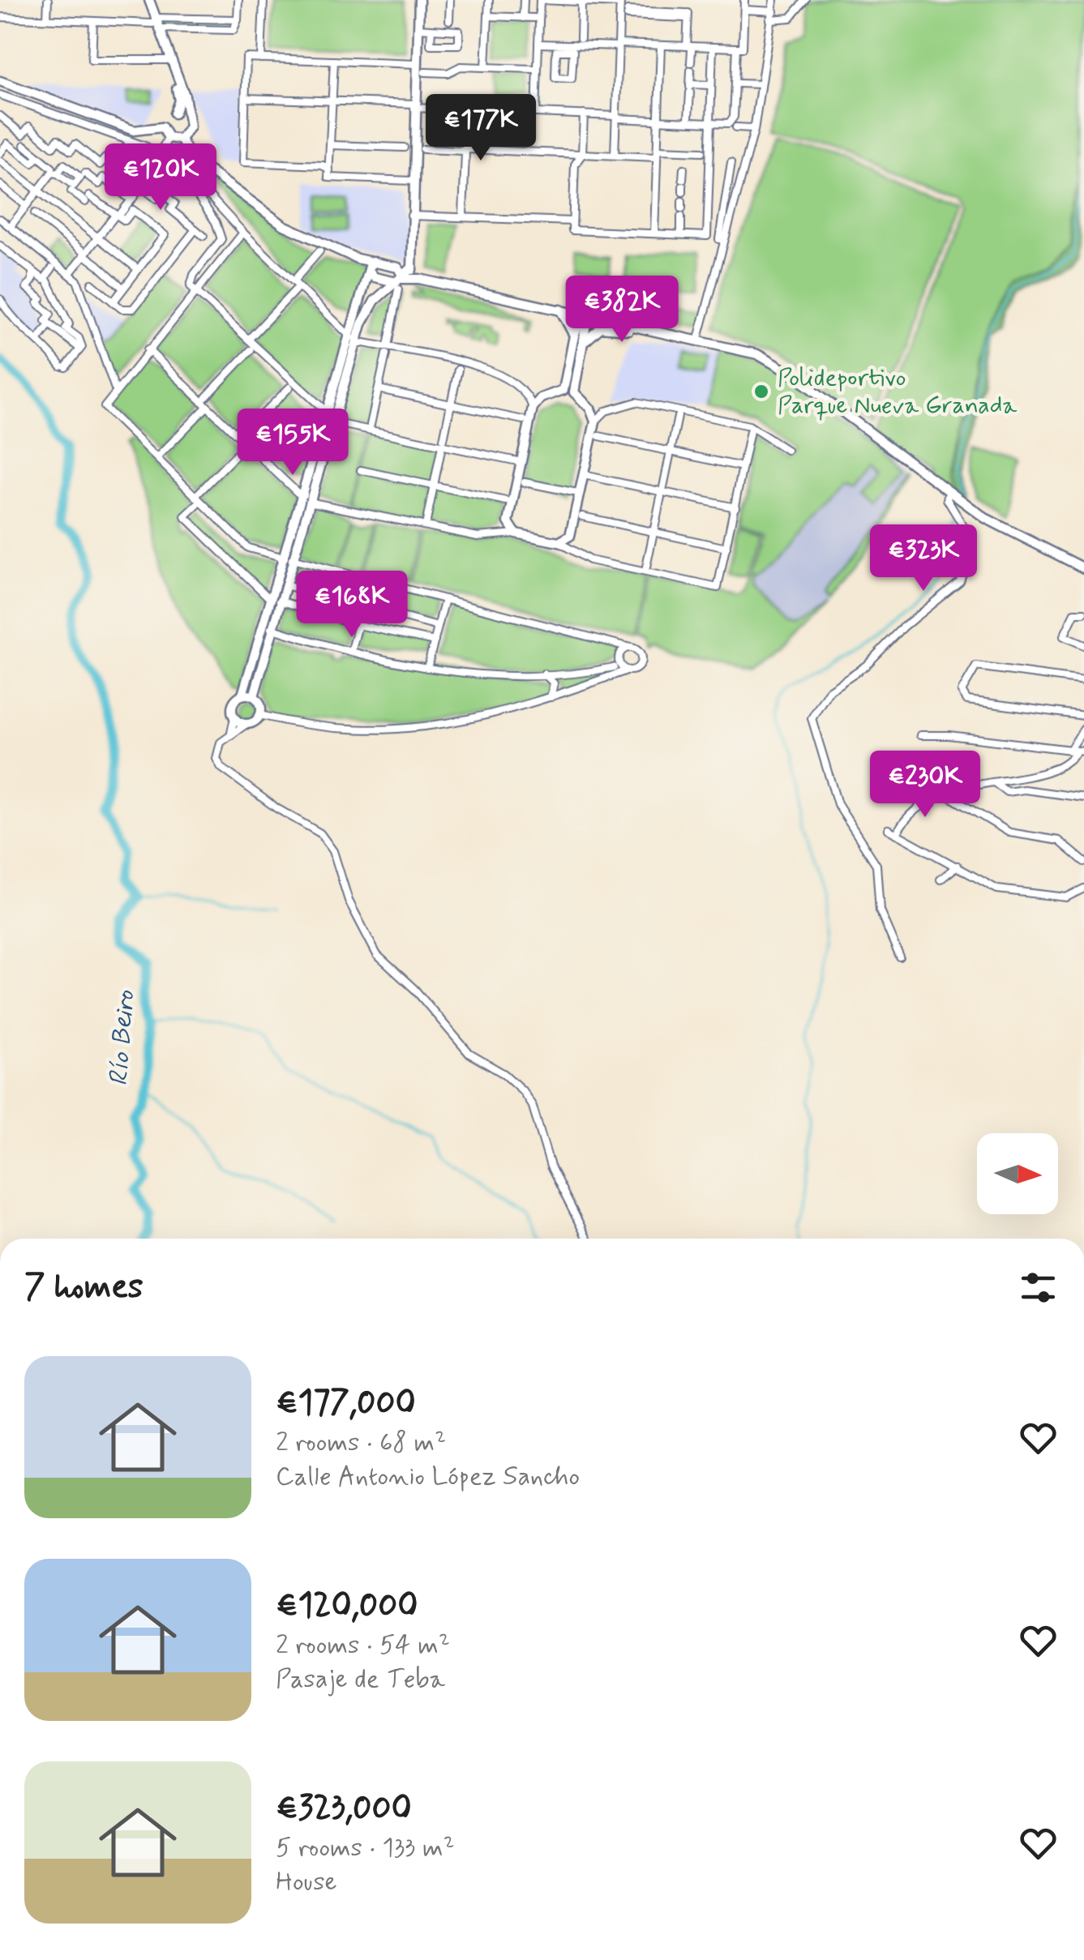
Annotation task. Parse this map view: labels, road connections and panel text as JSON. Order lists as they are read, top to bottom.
{
  "water": ["Río Beiro"],
  "places": ["Polideportivo Parque Nueva Granada"],
  "north": "right",
  "page": {
    "price": [
      "€177K",
      "€120K",
      "€382K",
      "€155K",
      "€323K",
      "€168K",
      "€230K"
    ],
    "heading": "7 homes",
    "list": [
      {
        "name": "€177,000",
        "note": "2 rooms · 68 m² · Calle Antonio López Sancho"
      },
      {
        "name": "€120,000",
        "note": "2 rooms · 54 m² · Pasaje de Teba"
      },
      {
        "name": "€323,000",
        "note": "5 rooms · 133 m² · House"
      }
    ]
  }
}
